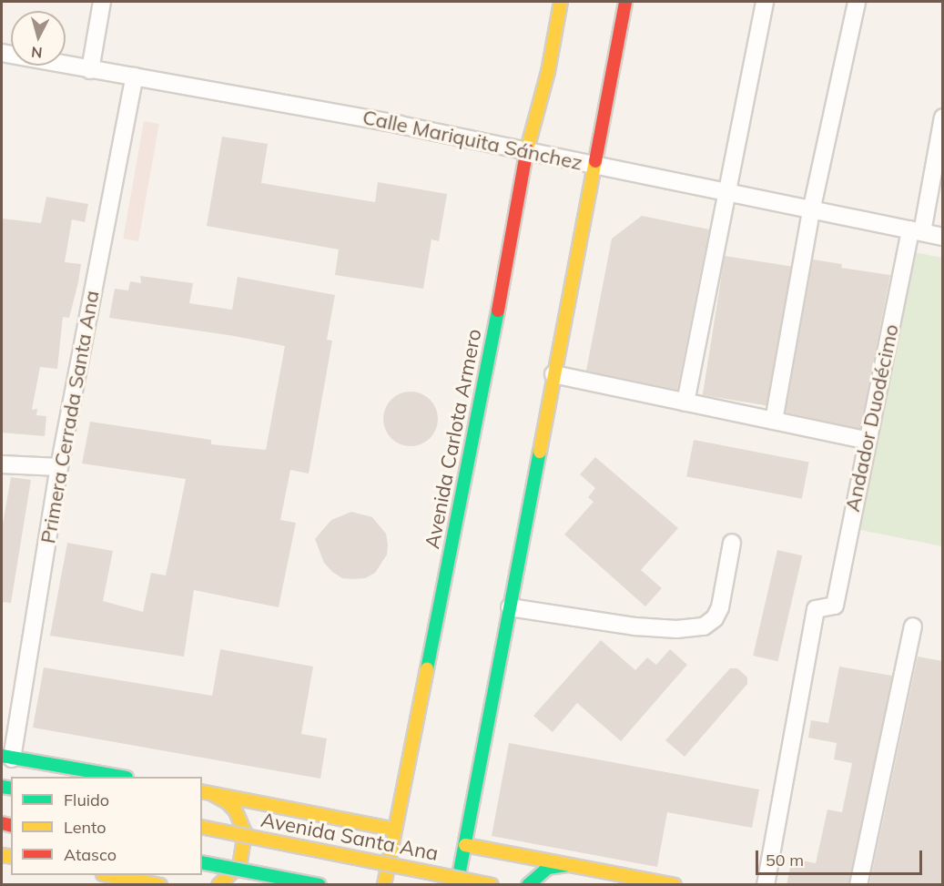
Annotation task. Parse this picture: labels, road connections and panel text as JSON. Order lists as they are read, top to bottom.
{
  "streets": {
    "main road": ["Avenida Carlota Armero", "Avenida Santa Ana"],
    "street": ["Calle Mariquita Sánchez", "Primera Cerrada Santa Ana", "Andador Duodécimo"]
  },
  "crossings": [
    ["Calle Mariquita Sánchez", "Primera Cerrada Santa Ana"],
    ["Calle Mariquita Sánchez", "Andador Duodécimo"],
    ["Calle Mariquita Sánchez", "Avenida Carlota Armero"],
    ["Avenida Carlota Armero", "Avenida Santa Ana"]
  ],
  "legend": ["Fluido", "Lento", "Atasco"],
  "scale_bar": "50 m",
  "north": "bottom"
}
